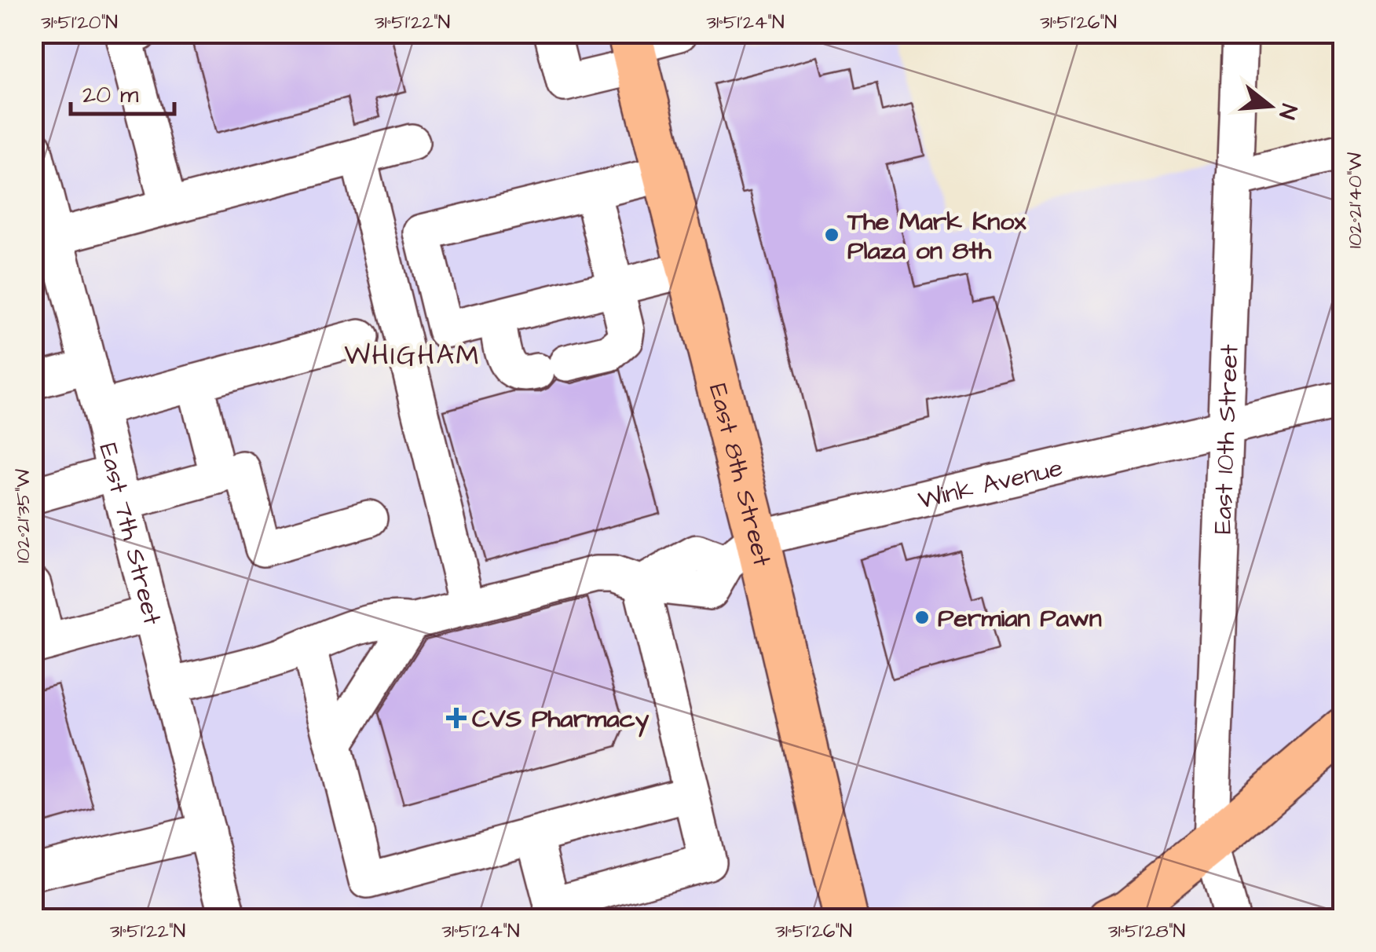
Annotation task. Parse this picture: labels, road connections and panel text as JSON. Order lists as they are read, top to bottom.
{
  "streets": {
    "main road": ["East 8th Street"],
    "street": ["East 10th Street", "Wink Avenue", "East 7th Street"]
  },
  "crossings": [
    ["East 10th Street", "Wink Avenue"],
    ["East 8th Street", "Wink Avenue"]
  ],
  "districts": ["WHIGHAM"],
  "places": {
    "other": ["The Mark Knox Plaza on 8th", "Permian Pawn"],
    "health": ["CVS Pharmacy"]
  },
  "scale_bar": "20 m",
  "north": "right",
  "coordinates": [
    "31°51'20\"N",
    "31°51'22\"N",
    "31°51'24\"N",
    "31°51'26\"N",
    "102°21'40\"W",
    "102°21'35\"W",
    "31°51'28\"N"
  ]
}
